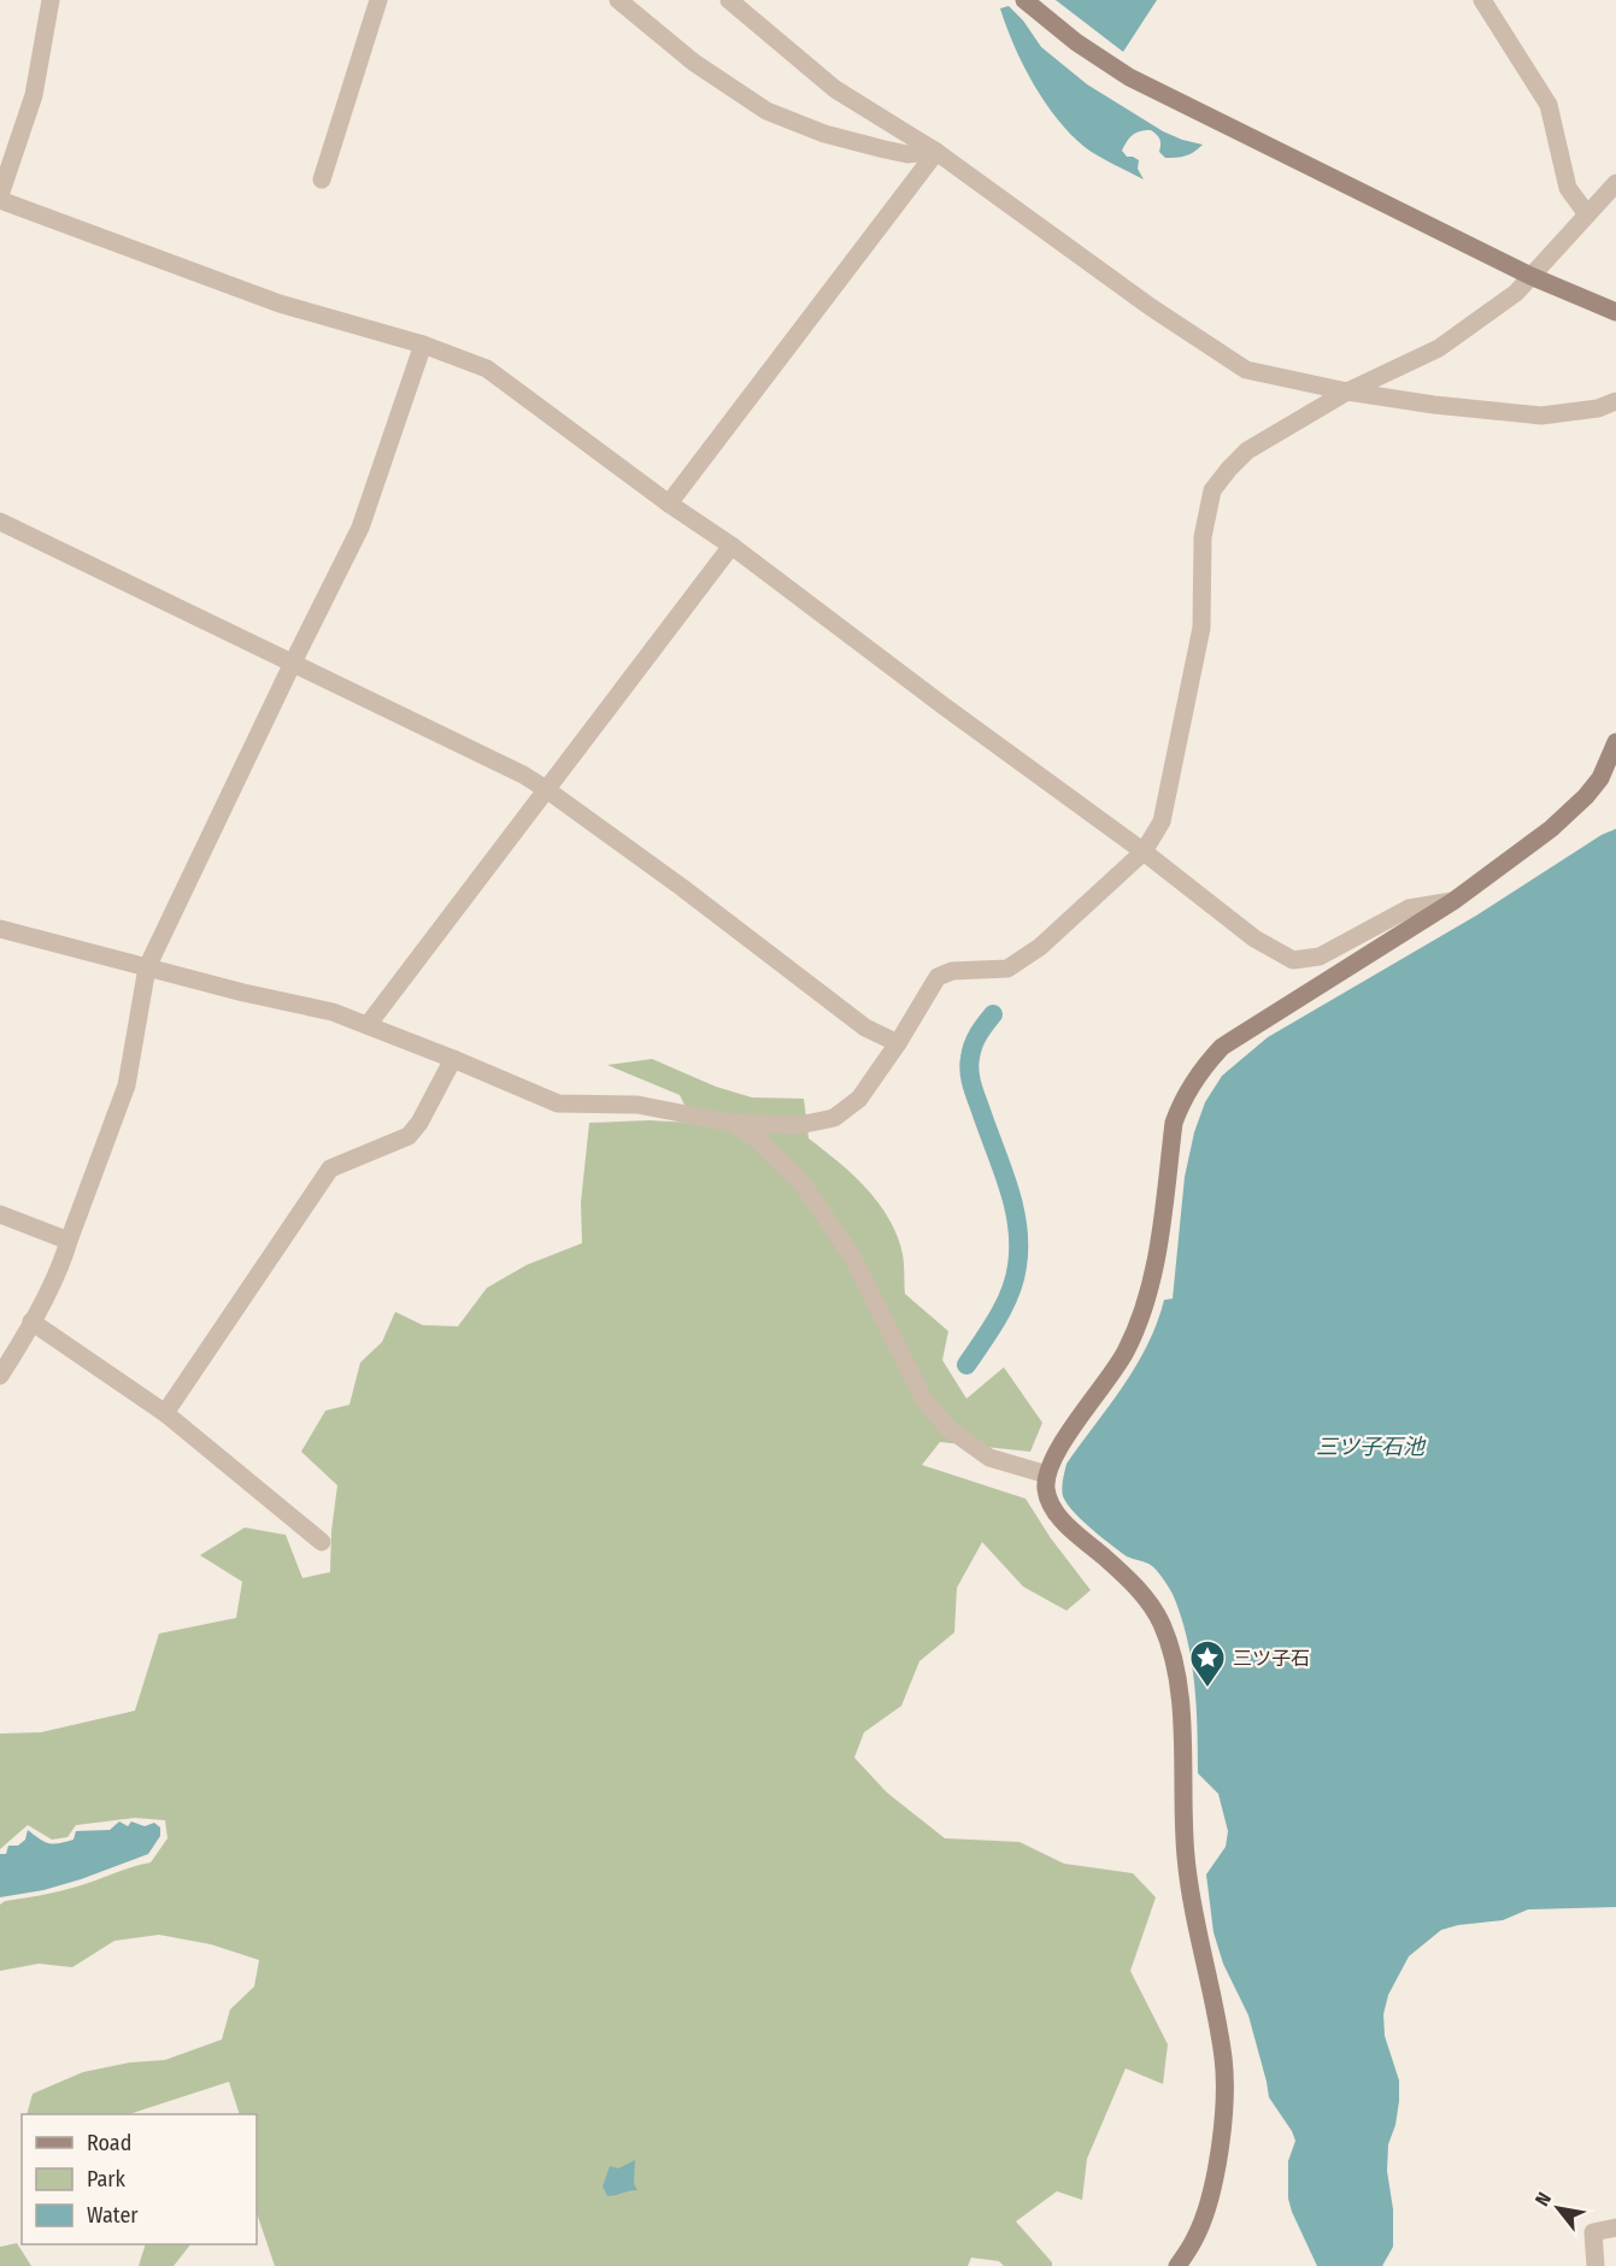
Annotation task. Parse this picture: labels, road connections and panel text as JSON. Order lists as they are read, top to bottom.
{
  "water": ["三ツ子石池"],
  "places": {
    "place": ["三ツ子石"]
  },
  "legend": ["Road", "Park", "Water"],
  "north": "top left"
}
